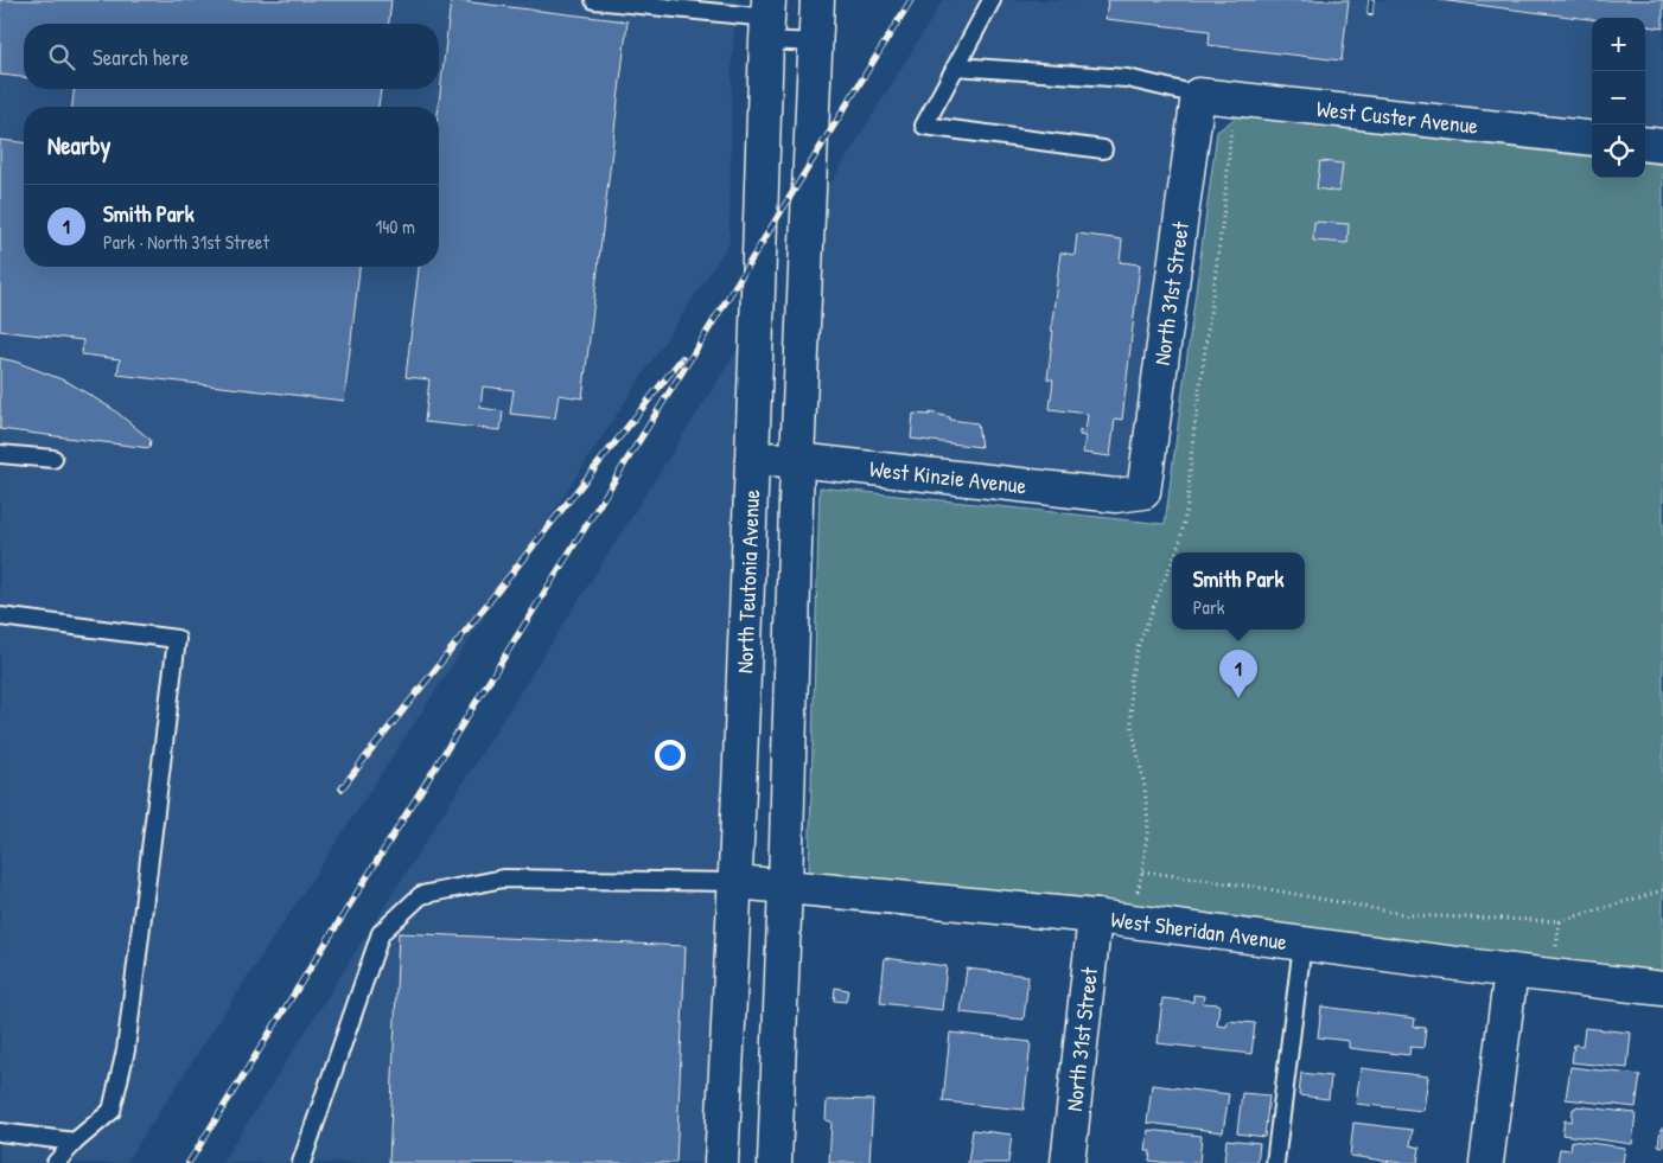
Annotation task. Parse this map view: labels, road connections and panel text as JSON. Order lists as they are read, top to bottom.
{
  "streets": {
    "street": [
      "West Custer Avenue",
      "North 31st Street",
      "West Kinzie Avenue",
      "North Teutonia Avenue",
      "West Sheridan Avenue"
    ]
  },
  "crossings": [
    ["West Custer Avenue", "North 31st Street"],
    ["North 31st Street", "West Kinzie Avenue"],
    ["North 31st Street", "West Sheridan Avenue"],
    ["West Kinzie Avenue", "North Teutonia Avenue"],
    ["North Teutonia Avenue", "West Sheridan Avenue"]
  ],
  "page": {
    "map_buttons": ["+", "−"],
    "search": "Search here",
    "heading": "Nearby",
    "list": [
      {
        "mark": "1",
        "name": "Smith Park",
        "note": "Park · North 31st Street",
        "value": "140 m"
      }
    ],
    "popup": ["Smith Park", "Park"],
    "pins": "1"
  }
}
